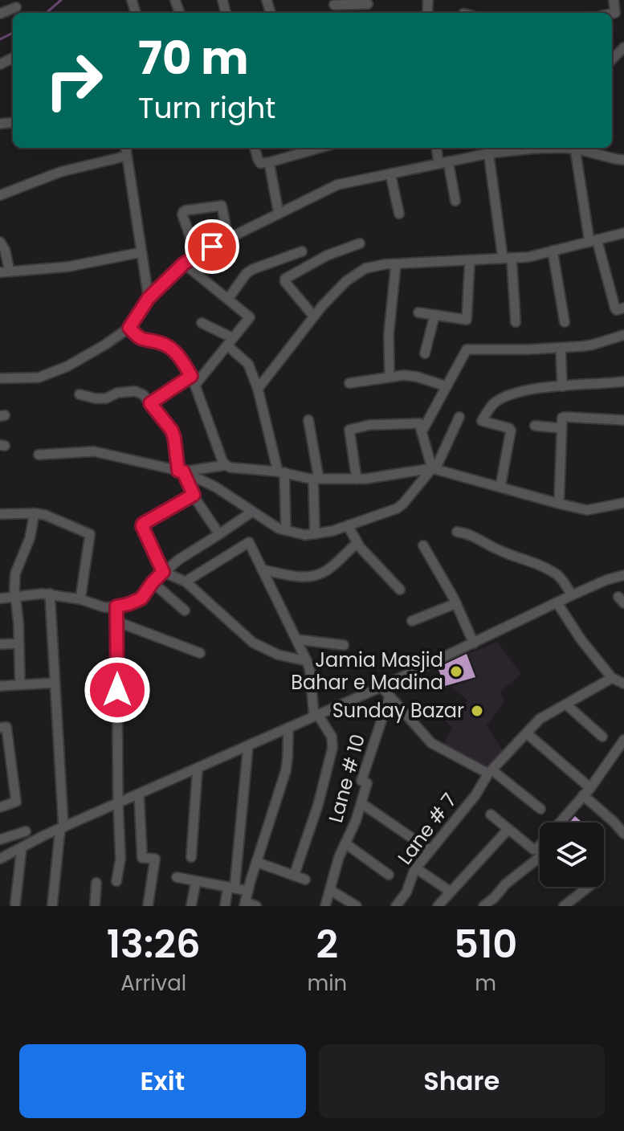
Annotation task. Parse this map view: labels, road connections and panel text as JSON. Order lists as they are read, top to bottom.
{
  "streets": {
    "street": ["Lane # 10", "Lane # 7"]
  },
  "places": ["Jamia Masjid Bahar e Madina", "Sunday Bazar"],
  "page": {
    "turn": ["70 m", "Turn right"],
    "eta": [
      "13:26",
      "Arrival",
      "2",
      "min",
      "510",
      "m"
    ],
    "buttons": ["Exit", "Share"]
  }
}
